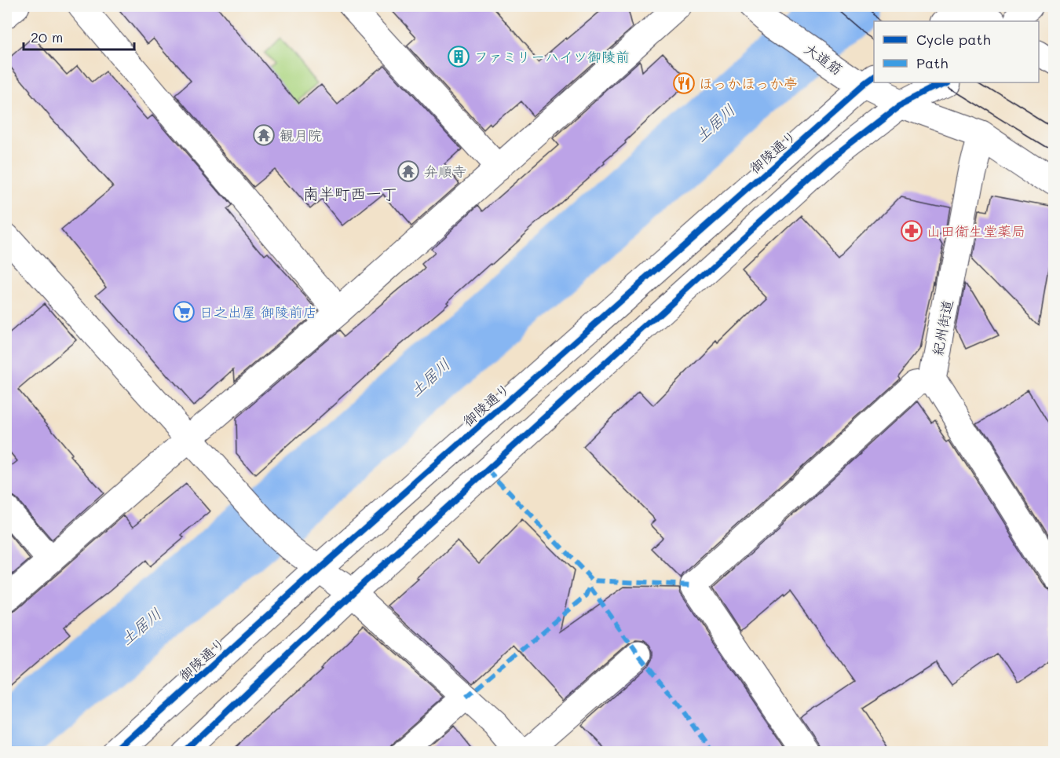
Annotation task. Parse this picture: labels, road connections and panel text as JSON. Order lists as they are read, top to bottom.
{
  "streets": {
    "street": ["大道筋", "御陵通り", "紀州街道"]
  },
  "crossings": [
    ["大道筋", "御陵通り"]
  ],
  "districts": ["南半町西一丁"],
  "water": ["土居川"],
  "places": {
    "building": ["ファミリーハイツ御陵前"],
    "restaurant": ["ほっかほっか亭"],
    "temple": ["観月院", "弁順寺"],
    "pharmacy": ["山田衛生堂薬局"],
    "supermarket": ["日之出屋 御陵前店"]
  },
  "legend": ["Cycle path", "Path"],
  "scale_bar": "20 m"
}
